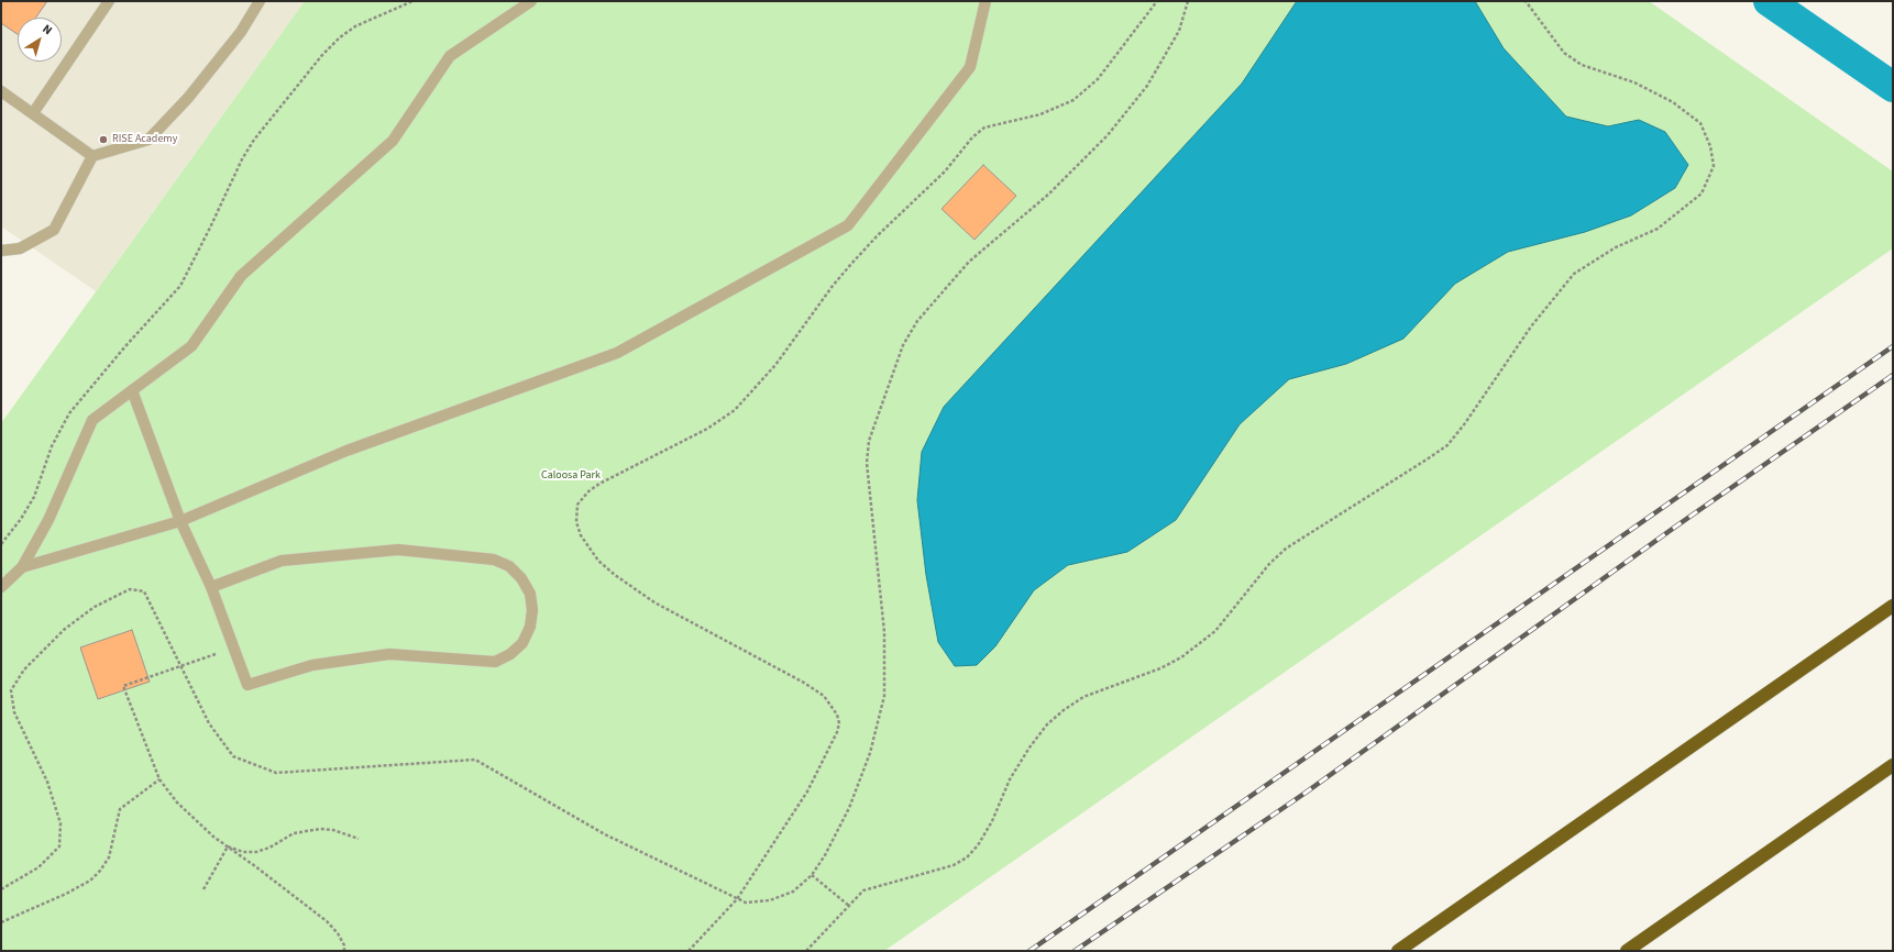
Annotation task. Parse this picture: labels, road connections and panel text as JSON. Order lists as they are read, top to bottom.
{
  "parks": ["Caloosa Park"],
  "places": ["RISE Academy"],
  "north": "top right"
}
